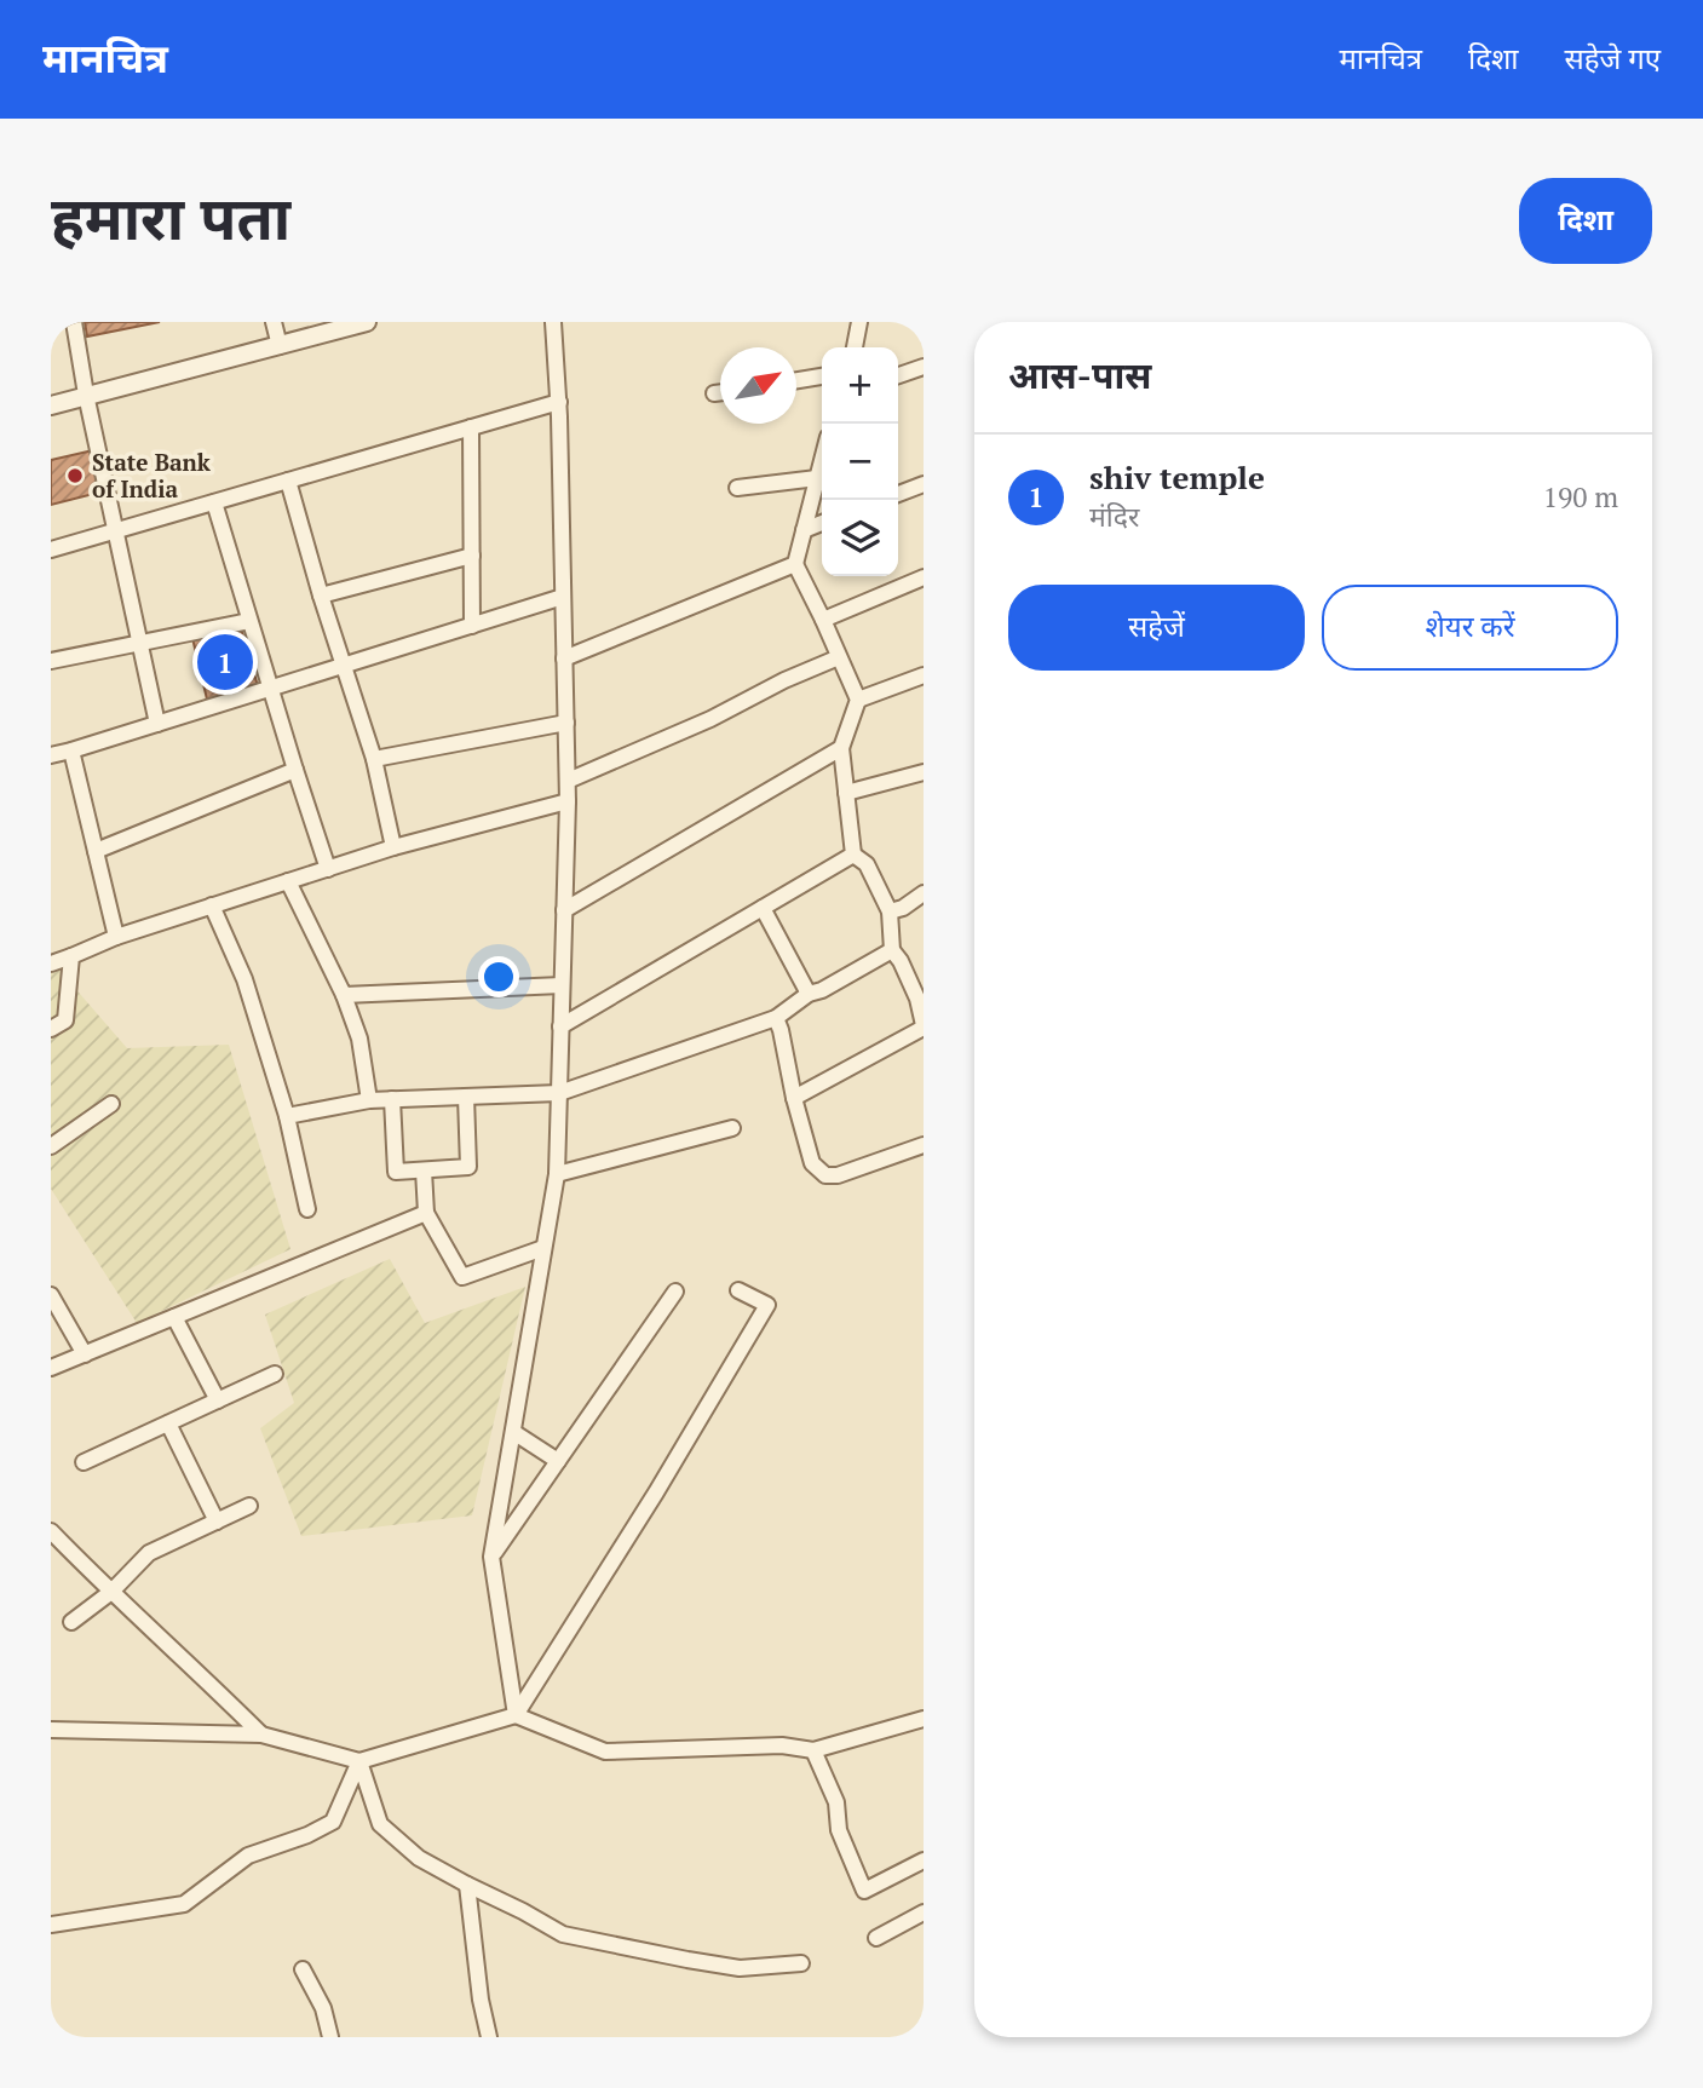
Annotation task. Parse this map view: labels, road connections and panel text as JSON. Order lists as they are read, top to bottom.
{
  "places": ["State Bank of India"],
  "north": "top right",
  "page": {
    "header": "मानचित्र",
    "nav": ["मानचित्र", "दिशा", "सहेजे गए"],
    "title": "हमारा पता",
    "buttons": [
      "दिशा",
      ["सहेजें", "शेयर करें"]
    ],
    "heading": "आस-पास",
    "map_buttons": ["+", "−"],
    "list": [
      {
        "mark": "1",
        "name": "shiv temple",
        "note": "मंदिर",
        "value": "190 m"
      }
    ],
    "pins": "1"
  }
}
